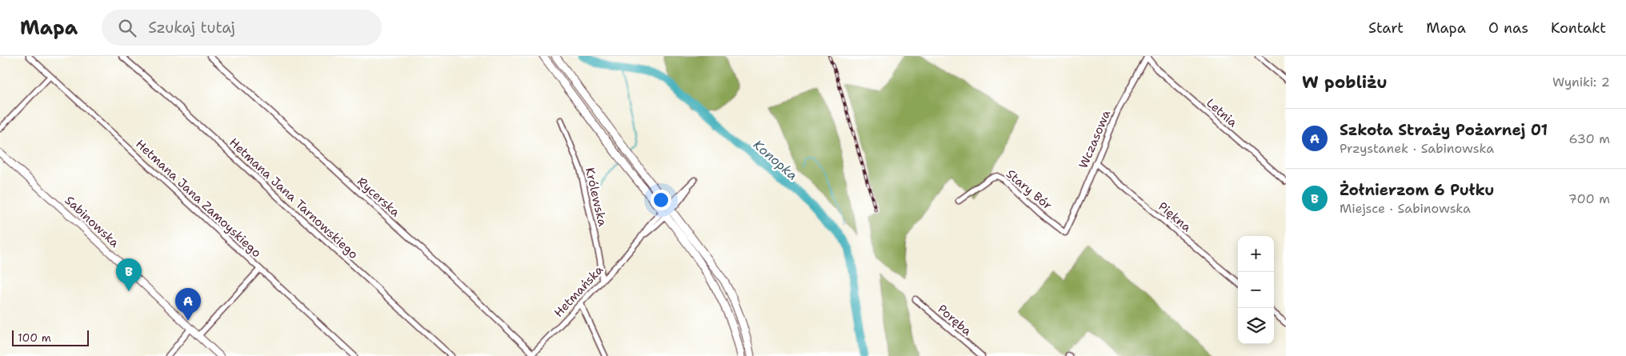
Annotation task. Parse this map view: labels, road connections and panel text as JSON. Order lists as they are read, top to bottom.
{
  "streets": {
    "street": [
      "Letnia",
      "Wczasowa",
      "Stary Bór",
      "Rycerska",
      "Królewska",
      "Hetmana Jana Zamoyskiego",
      "Hetmana Jana Tarnowskiego",
      "Piękna",
      "Sabinowska",
      "Hetmańska",
      "Poręba"
    ]
  },
  "crossings": [
    ["Letnia", "Wczasowa"],
    ["Wczasowa", "Stary Bór"],
    ["Wczasowa", "Piękna"],
    ["Rycerska", "Hetmańska"],
    ["Królewska", "Hetmańska"]
  ],
  "water": ["Konopka"],
  "scale_bar": "100 m",
  "page": {
    "header": "Mapa",
    "search": "Szukaj tutaj",
    "nav": [
      "Start",
      "Mapa",
      "O nas",
      "Kontakt"
    ],
    "heading": ["W pobliżu", "Wyniki: 2"],
    "list": [
      {
        "mark": "A",
        "name": "Szkoła Straży Pożarnej 01",
        "note": "Przystanek · Sabinowska",
        "value": "630 m"
      },
      {
        "mark": "B",
        "name": "Żołnierzom 6 Pułku",
        "note": "Miejsce · Sabinowska",
        "value": "700 m"
      }
    ],
    "map_buttons": ["+", "−"],
    "pins": ["B", "A"],
    "scale": "100 m"
  }
}
